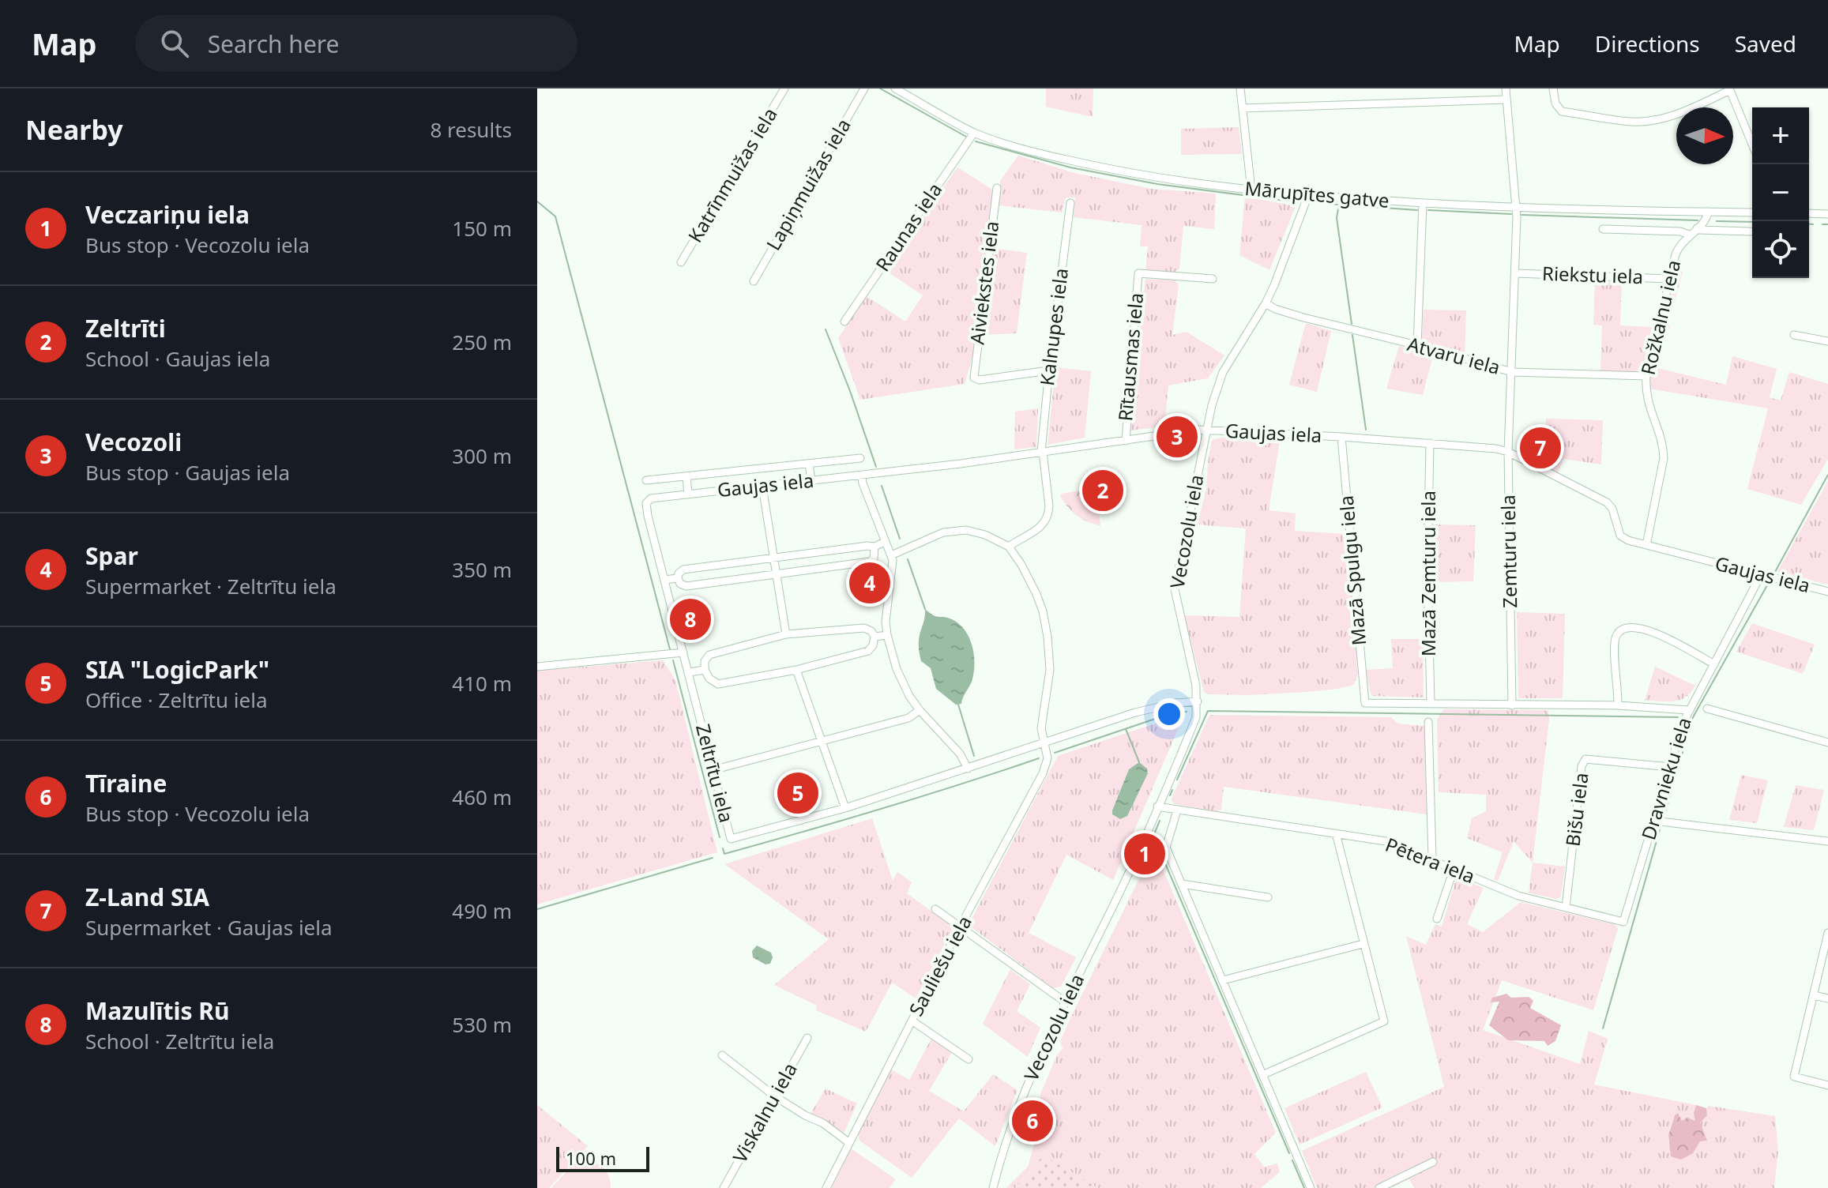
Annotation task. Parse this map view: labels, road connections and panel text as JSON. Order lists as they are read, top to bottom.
{
  "streets": {
    "street": [
      "Katrīnmuižas iela",
      "Lapiņmuižas iela",
      "Mārupītes gatve",
      "Raunas iela",
      "Riekstu iela",
      "Aiviekstes iela",
      "Rožkalnu iela",
      "Kalnupes iela",
      "Atvaru iela",
      "Rītausmas iela",
      "Gaujas iela",
      "Vecozolu iela",
      "Zemturu iela",
      "Mazā Spulgu iela",
      "Mazā Zemturu iela",
      "Zeltrītu iela",
      "Dravnieku iela",
      "Bišu iela",
      "Pētera iela",
      "Sauliešu iela",
      "Viskalnu iela"
    ]
  },
  "crossings": [
    ["Mārupītes gatve", "Raunas iela"],
    ["Mārupītes gatve", "Rožkalnu iela"],
    ["Mārupītes gatve", "Vecozolu iela"],
    ["Mārupītes gatve", "Zemturu iela"],
    ["Riekstu iela", "Rožkalnu iela"],
    ["Riekstu iela", "Zemturu iela"],
    ["Aiviekstes iela", "Kalnupes iela"],
    ["Rožkalnu iela", "Atvaru iela"],
    ["Rožkalnu iela", "Gaujas iela"],
    ["Kalnupes iela", "Gaujas iela"],
    ["Kalnupes iela", "Zeltrītu iela"],
    ["Kalnupes iela", "Sauliešu iela"],
    ["Atvaru iela", "Vecozolu iela"],
    ["Atvaru iela", "Zemturu iela"],
    ["Rītausmas iela", "Gaujas iela"],
    ["Gaujas iela", "Vecozolu iela"],
    ["Gaujas iela", "Zemturu iela"],
    ["Gaujas iela", "Mazā Spulgu iela"],
    ["Gaujas iela", "Mazā Zemturu iela"],
    ["Gaujas iela", "Zeltrītu iela"],
    ["Gaujas iela", "Dravnieku iela"],
    ["Vecozolu iela", "Zeltrītu iela"],
    ["Vecozolu iela", "Pētera iela"],
    ["Mazā Spulgu iela", "Mazā Zemturu iela"],
    ["Zeltrītu iela", "Sauliešu iela"],
    ["Dravnieku iela", "Bišu iela"],
    ["Dravnieku iela", "Pētera iela"],
    ["Bišu iela", "Pētera iela"]
  ],
  "scale_bar": "100 m",
  "north": "right",
  "page": {
    "header": "Map",
    "search": "Search here",
    "nav": ["Map", "Directions", "Saved"],
    "heading": ["Nearby", "8 results"],
    "map_buttons": ["+", "−"],
    "list": [
      {
        "mark": "1",
        "name": "Veczariņu iela",
        "note": "Bus stop · Vecozolu iela",
        "value": "150 m"
      },
      {
        "mark": "2",
        "name": "Zeltrīti",
        "note": "School · Gaujas iela",
        "value": "250 m"
      },
      {
        "mark": "3",
        "name": "Vecozoli",
        "note": "Bus stop · Gaujas iela",
        "value": "300 m"
      },
      {
        "mark": "4",
        "name": "Spar",
        "note": "Supermarket · Zeltrītu iela",
        "value": "350 m"
      },
      {
        "mark": "5",
        "name": "SIA \"LogicPark\"",
        "note": "Office · Zeltrītu iela",
        "value": "410 m"
      },
      {
        "mark": "6",
        "name": "Tīraine",
        "note": "Bus stop · Vecozolu iela",
        "value": "460 m"
      },
      {
        "mark": "7",
        "name": "Z-Land SIA",
        "note": "Supermarket · Gaujas iela",
        "value": "490 m"
      },
      {
        "mark": "8",
        "name": "Mazulītis Rū",
        "note": "School · Zeltrītu iela",
        "value": "530 m"
      }
    ],
    "pins": [
      "3",
      "7",
      "2",
      "4",
      "8",
      "5",
      "1",
      "6"
    ],
    "scale": "100 m"
  }
}
